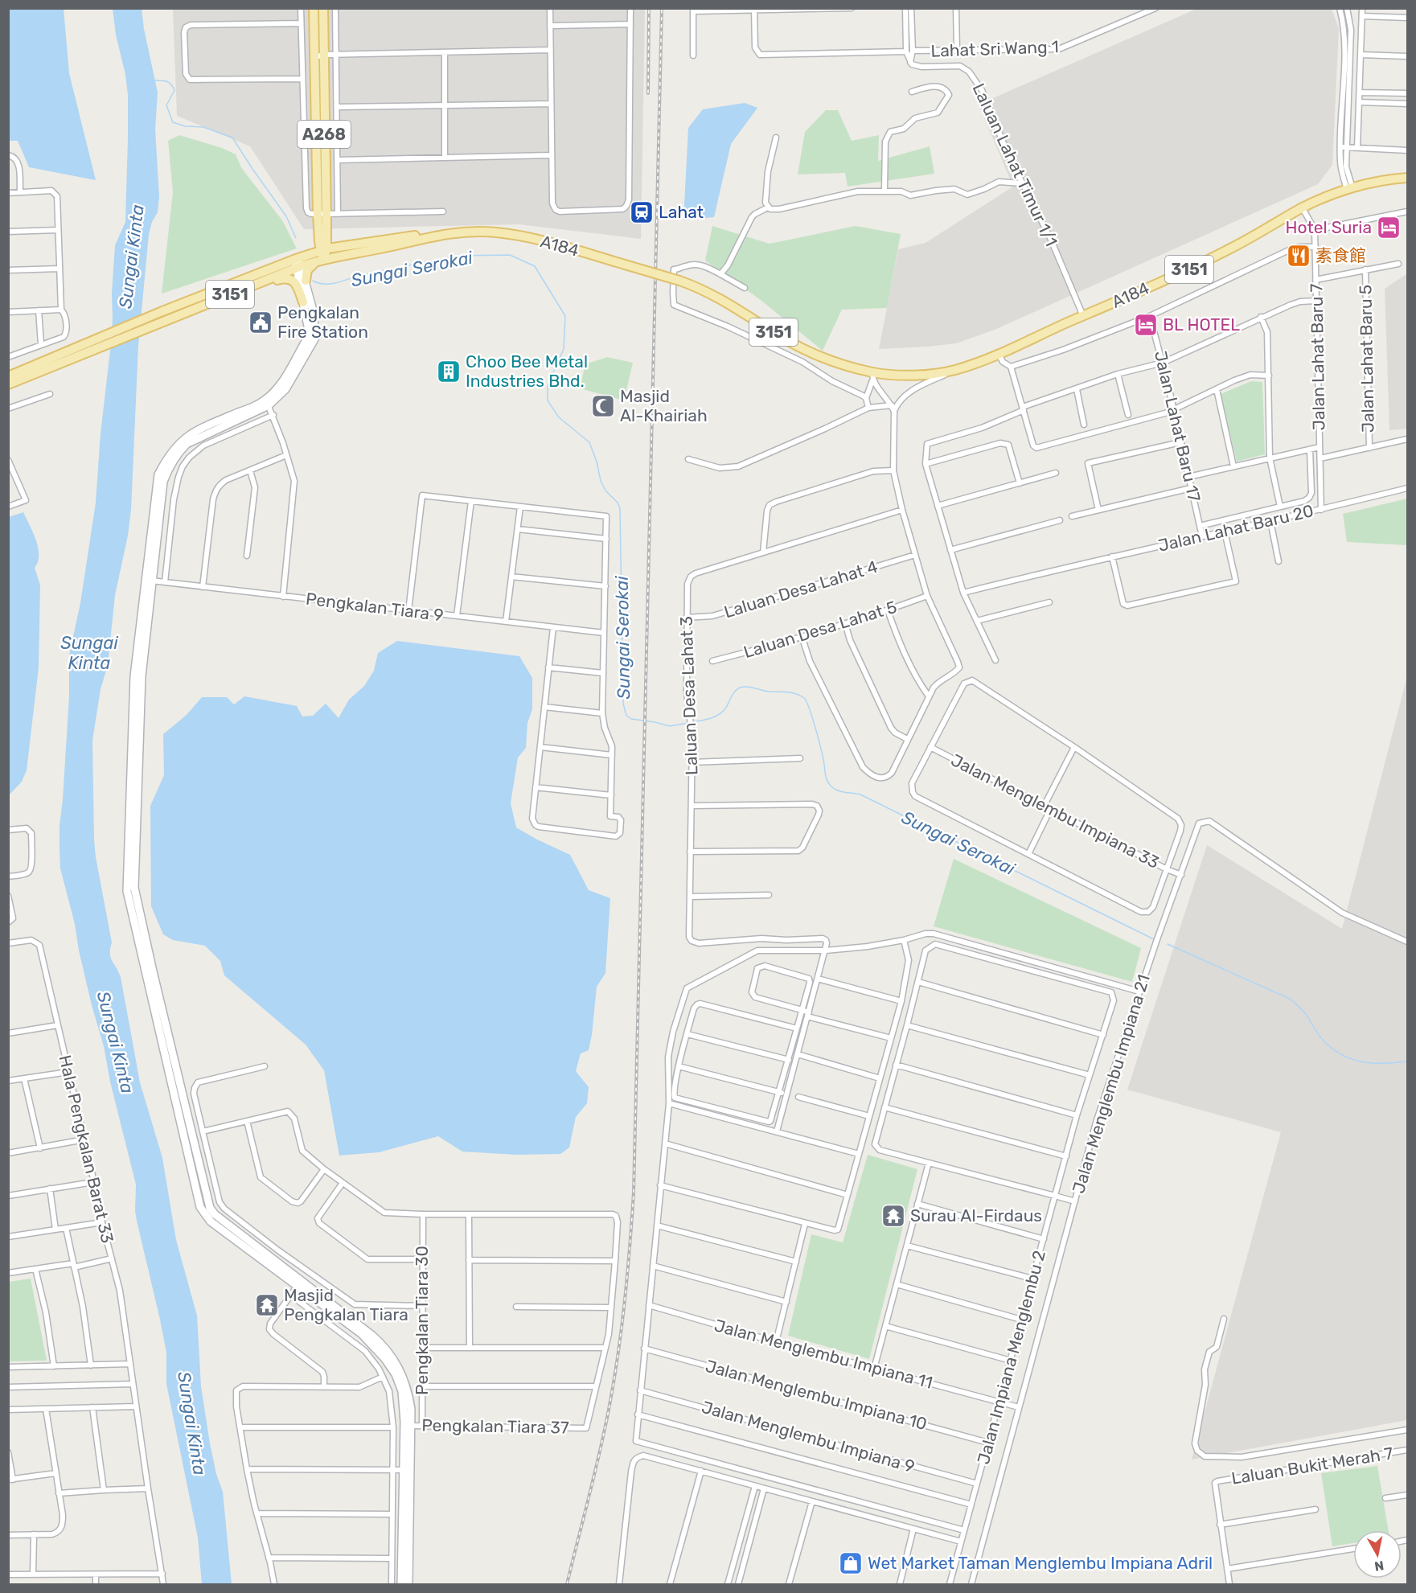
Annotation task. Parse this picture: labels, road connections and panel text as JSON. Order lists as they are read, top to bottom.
{
  "streets": {
    "main road": ["A268", "A184", "3151"],
    "street": [
      "Lahat Sri Wang 1",
      "Laluan Lahat Timur 1/1",
      "Jalan Lahat Baru 7",
      "Jalan Lahat Baru 5",
      "Jalan Lahat Baru 17",
      "Jalan Lahat Baru 20",
      "Laluan Desa Lahat 4",
      "Pengkalan Tiara 9",
      "Laluan Desa Lahat 5",
      "Laluan Desa Lahat 3",
      "Jalan Menglembu Impiana 33",
      "Jalan Menglembu Impiana 21",
      "Hala Pengkalan Barat 33",
      "Pengkalan Tiara 30",
      "Jalan Menglembu Impiana 11",
      "Jalan Impiana Menglembu 2",
      "Jalan Menglembu Impiana 10",
      "Pengkalan Tiara 37",
      "Jalan Menglembu Impiana 9",
      "Laluan Bukit Merah 7"
    ]
  },
  "crossings": [
    ["A268", "3151"],
    ["Laluan Lahat Timur 1/1", "A184"],
    ["A184", "3151"],
    ["A184", "Jalan Lahat Baru 7"],
    ["Jalan Lahat Baru 7", "Jalan Lahat Baru 20"],
    ["Jalan Lahat Baru 17", "Jalan Lahat Baru 20"],
    ["Laluan Desa Lahat 4", "Laluan Desa Lahat 3"],
    ["Jalan Menglembu Impiana 33", "Jalan Menglembu Impiana 21"],
    ["Jalan Menglembu Impiana 21", "Jalan Menglembu Impiana 11"],
    ["Jalan Menglembu Impiana 21", "Jalan Impiana Menglembu 2"],
    ["Pengkalan Tiara 30", "Pengkalan Tiara 37"],
    ["Jalan Menglembu Impiana 11", "Jalan Impiana Menglembu 2"],
    ["Jalan Impiana Menglembu 2", "Jalan Menglembu Impiana 10"],
    ["Jalan Impiana Menglembu 2", "Jalan Menglembu Impiana 9"]
  ],
  "water": ["Sungai Kinta", "Sungai Serokai"],
  "places": {
    "station": ["Lahat"],
    "hotel": ["Hotel Suria", "BL HOTEL"],
    "restaurant": ["素食館"],
    "public building": ["Pengkalan Fire Station"],
    "building": ["Choo Bee Metal Industries Bhd."],
    "mosque": ["Masjid Al-Khairiah"],
    "temple": ["Surau Al-Firdaus", "Masjid Pengkalan Tiara"],
    "shop": ["Wet Market Taman Menglembu Impiana Adril"]
  },
  "north": "bottom"
}
